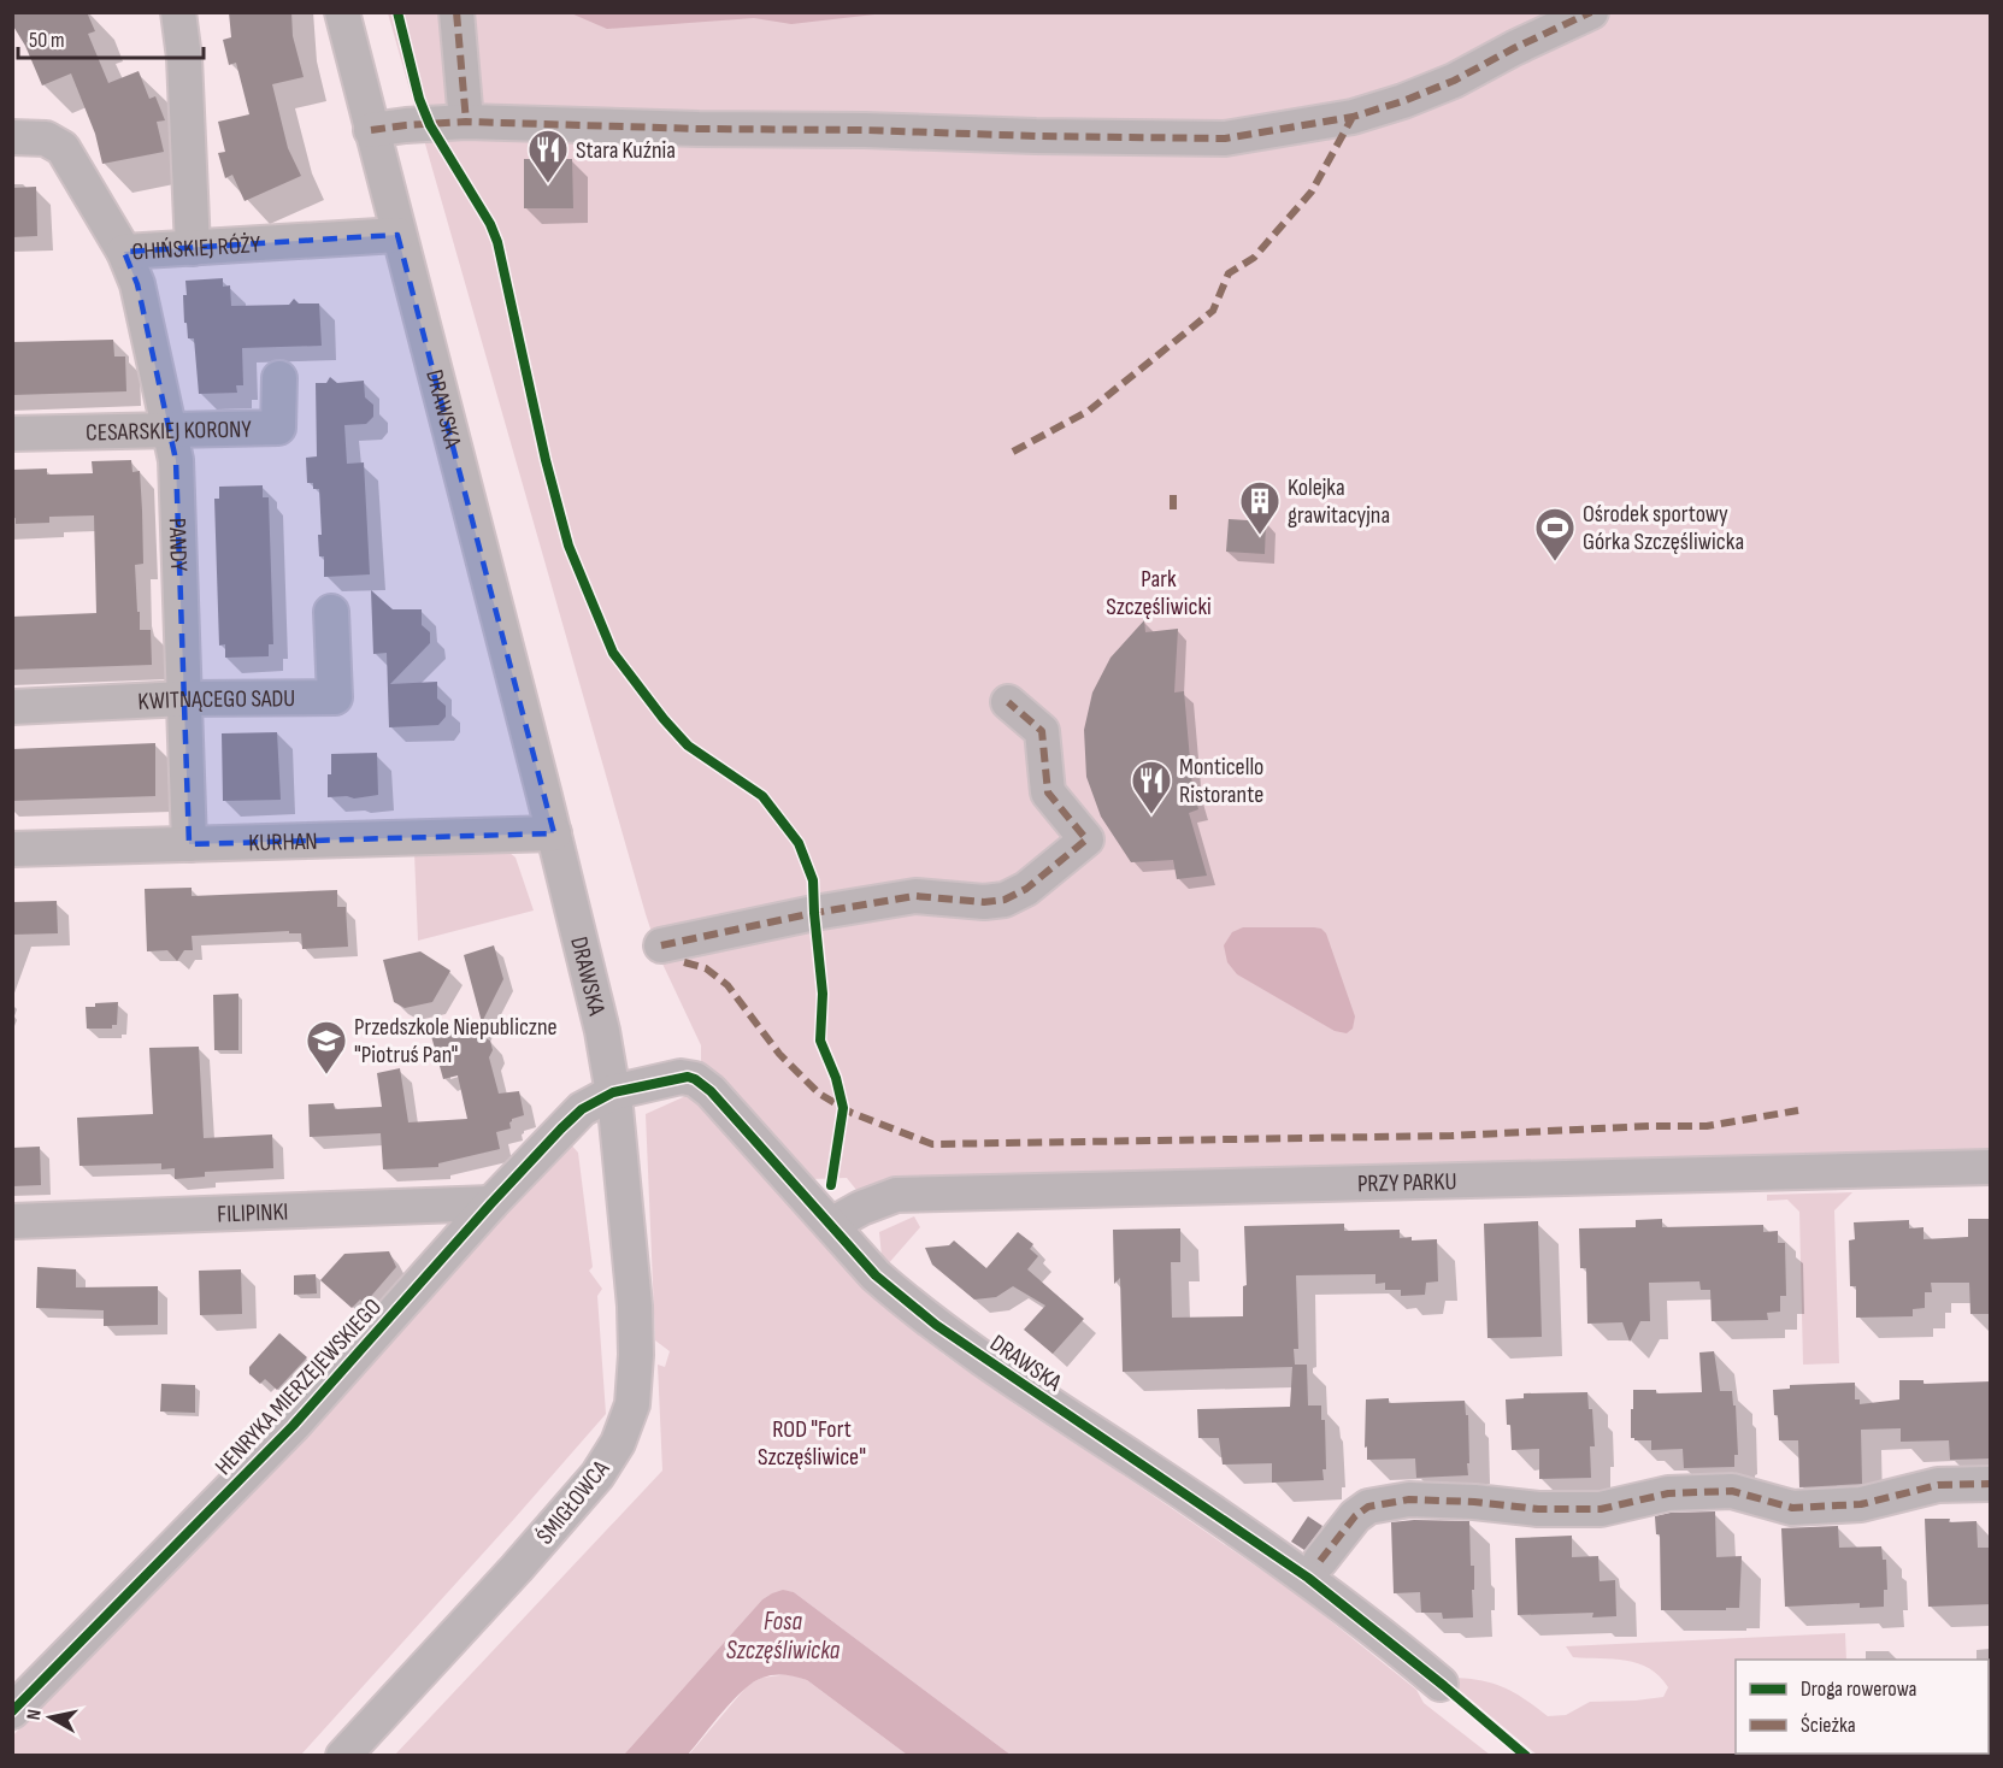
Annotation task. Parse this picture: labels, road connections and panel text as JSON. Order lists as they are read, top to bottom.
{
  "streets": {
    "street": [
      "CHIŃSKIEJ RÓŻY",
      "DRAWSKA",
      "CESARSKIEJ KORONY",
      "PANDY",
      "KWITNĄCEGO SADU",
      "KURHAN",
      "PRZY PARKU",
      "FILIPINKI",
      "HENRYKA MIERZEJEWSKIEGO",
      "ŚMIGŁOWCA"
    ]
  },
  "crossings": [
    ["CHIŃSKIEJ RÓŻY", "DRAWSKA"],
    ["CHIŃSKIEJ RÓŻY", "PANDY"],
    ["DRAWSKA", "KURHAN"],
    ["DRAWSKA", "PRZY PARKU"],
    ["DRAWSKA", "HENRYKA MIERZEJEWSKIEGO"],
    ["DRAWSKA", "ŚMIGŁOWCA"],
    ["CESARSKIEJ KORONY", "PANDY"],
    ["PANDY", "KWITNĄCEGO SADU"],
    ["PANDY", "KURHAN"],
    ["FILIPINKI", "HENRYKA MIERZEJEWSKIEGO"],
    ["HENRYKA MIERZEJEWSKIEGO", "ŚMIGŁOWCA"]
  ],
  "water": ["Fosa Szczęśliwicka"],
  "parks": ["Park Szczęśliwicki", "ROD \"Fort Szczęśliwice\""],
  "places": {
    "restaurant": ["Stara Kuźnia", "Monticello Ristorante"],
    "building": ["Kolejka grawitacyjna"],
    "sports": ["Ośrodek sportowy Górka Szczęśliwicka"],
    "school or university": ["Przedszkole Niepubliczne \"Piotruś Pan\""]
  },
  "legend": ["Droga rowerowa", "Ścieżka"],
  "scale_bar": "50 m",
  "north": "left"
}
